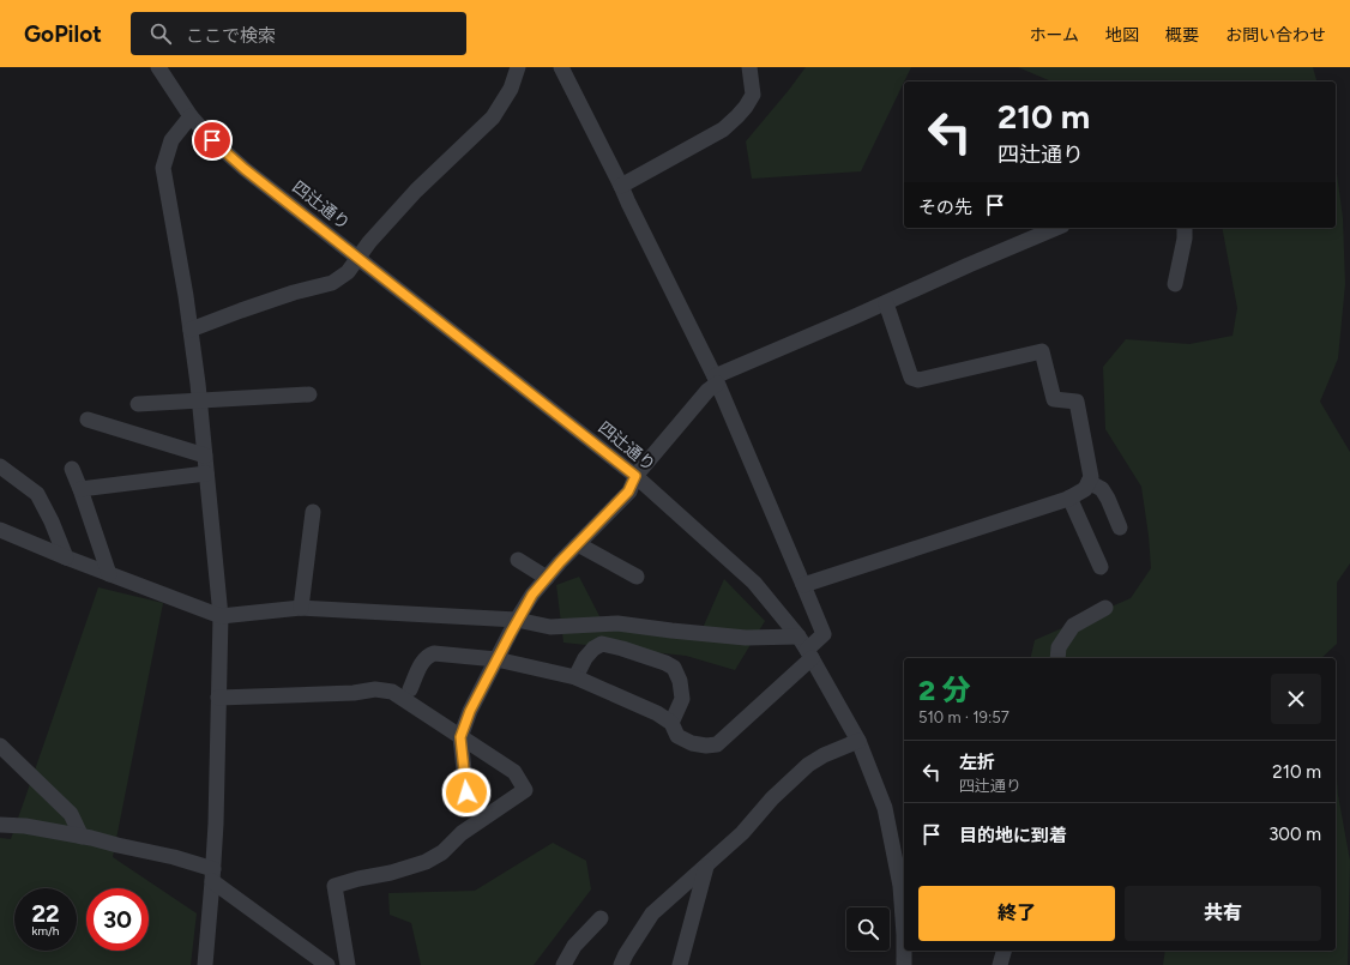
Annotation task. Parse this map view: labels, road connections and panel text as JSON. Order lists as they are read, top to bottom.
{
  "streets": {
    "street": ["四辻通り"]
  },
  "page": {
    "header": "GoPilot",
    "search": "ここで検索",
    "nav": [
      "ホーム",
      "地図",
      "概要",
      "お問い合わせ"
    ],
    "turn": ["210 m", "四辻通り"],
    "then": "その先",
    "heading": ["2 分", "510 m · 19:57"],
    "list": [
      {
        "name": "左折",
        "note": "四辻通り",
        "value": "210 m"
      },
      {
        "name": "目的地に到着",
        "value": "300 m"
      }
    ],
    "buttons": ["終了", "共有"],
    "speed": "22 km/h",
    "limit": "30"
  }
}
